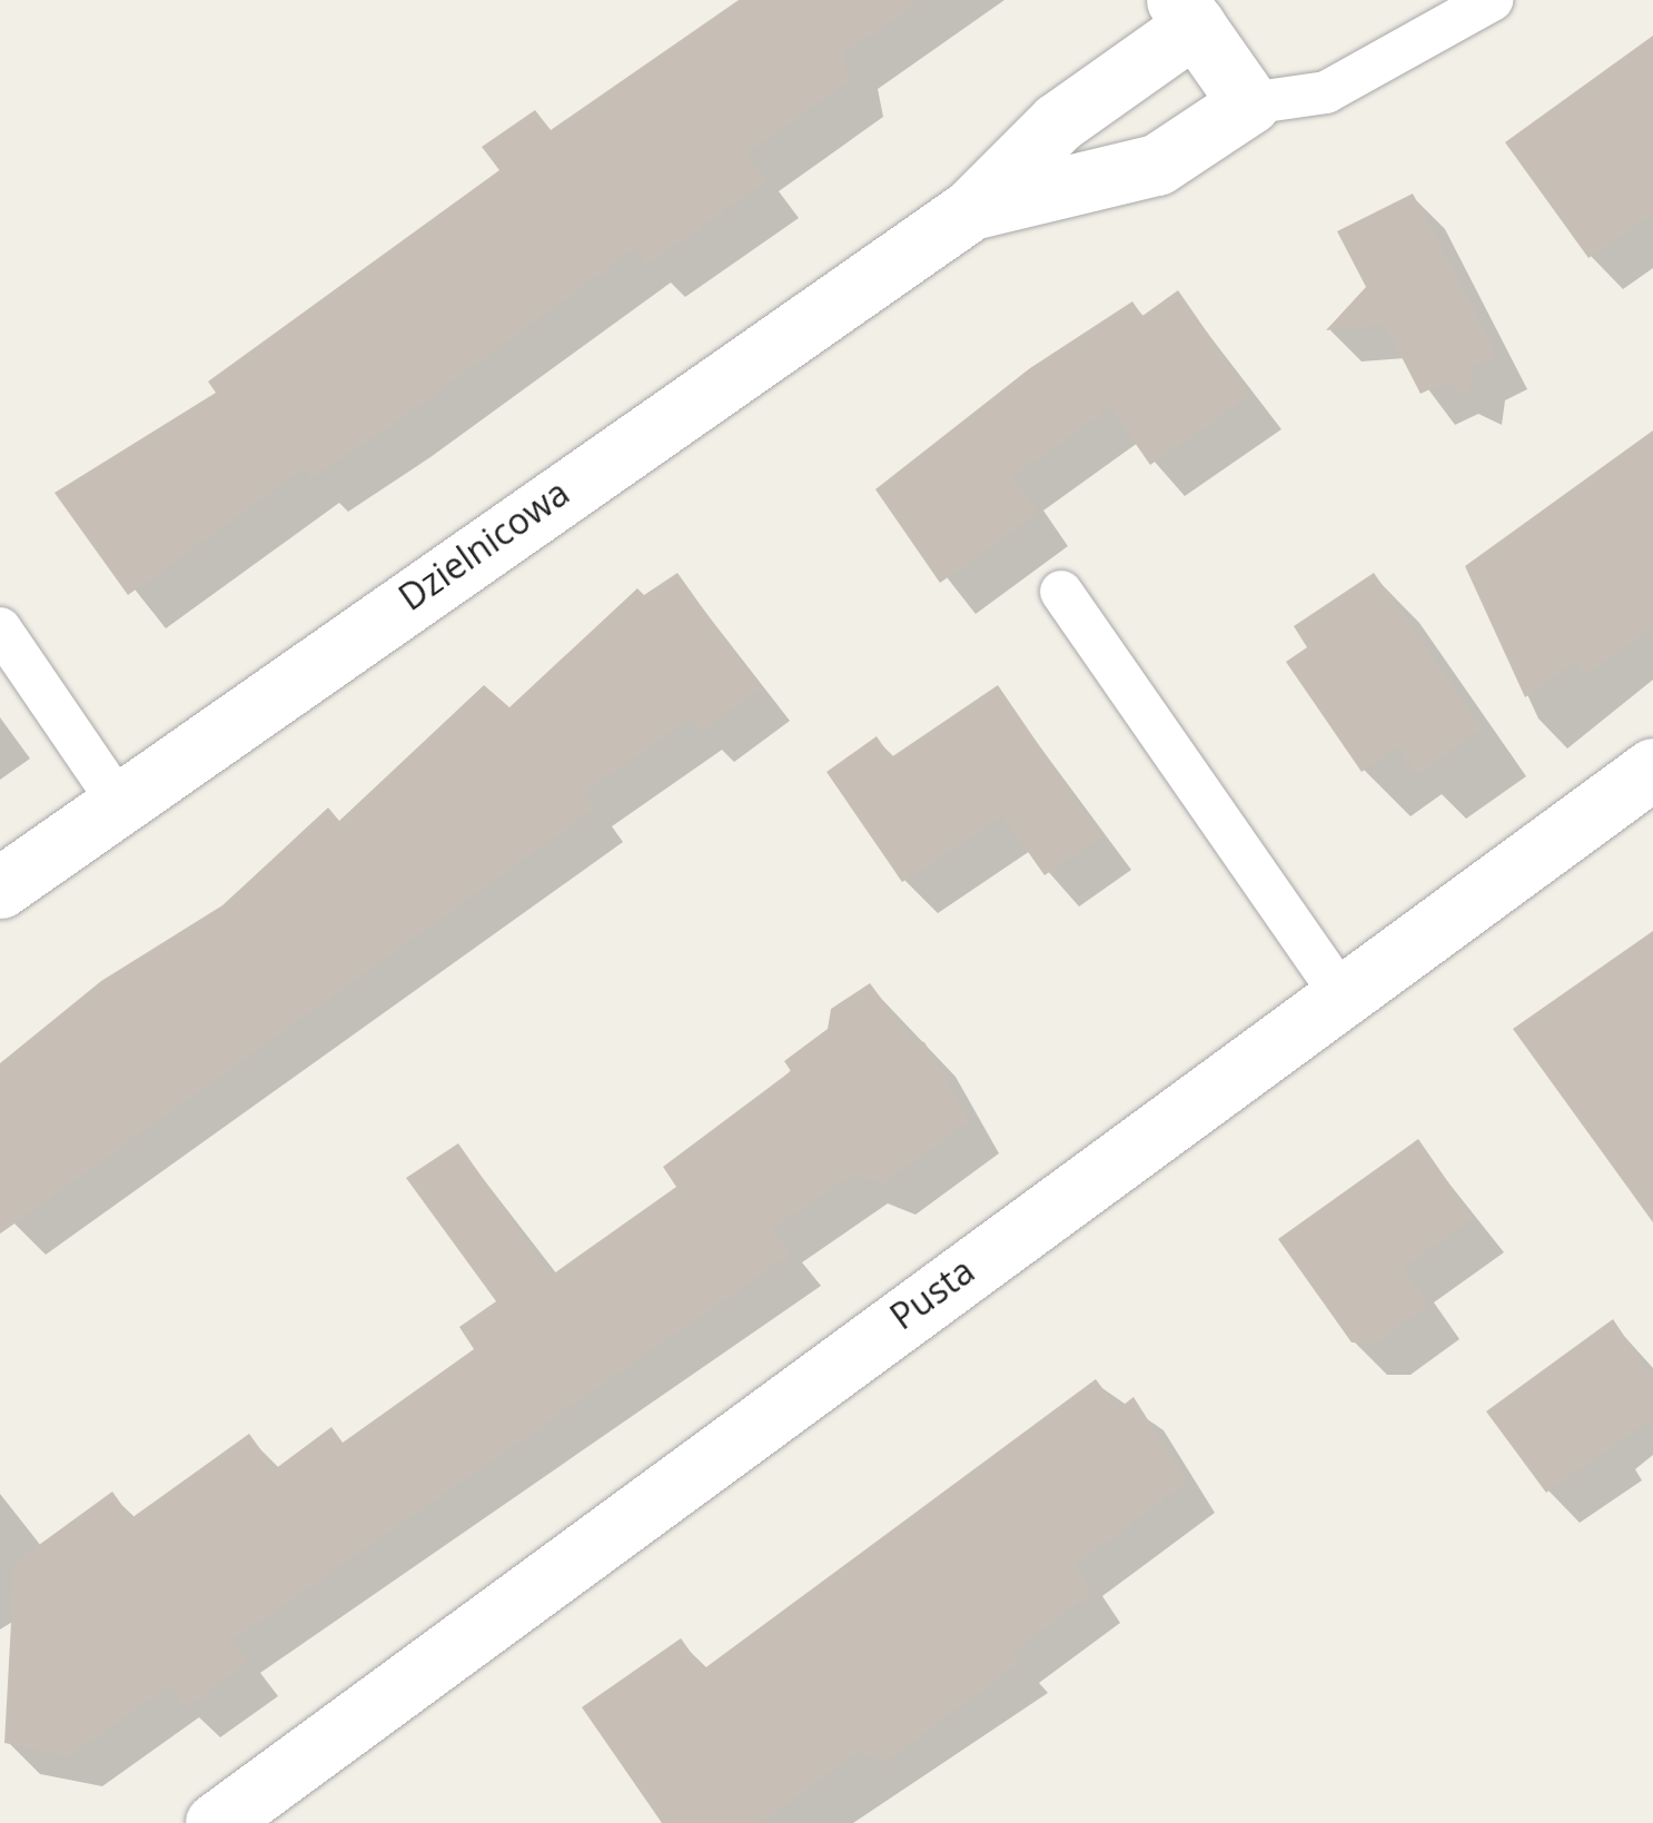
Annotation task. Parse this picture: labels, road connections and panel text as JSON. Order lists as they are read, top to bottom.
{
  "streets": {
    "street": ["Dzielnicowa", "Pusta"]
  }
}
